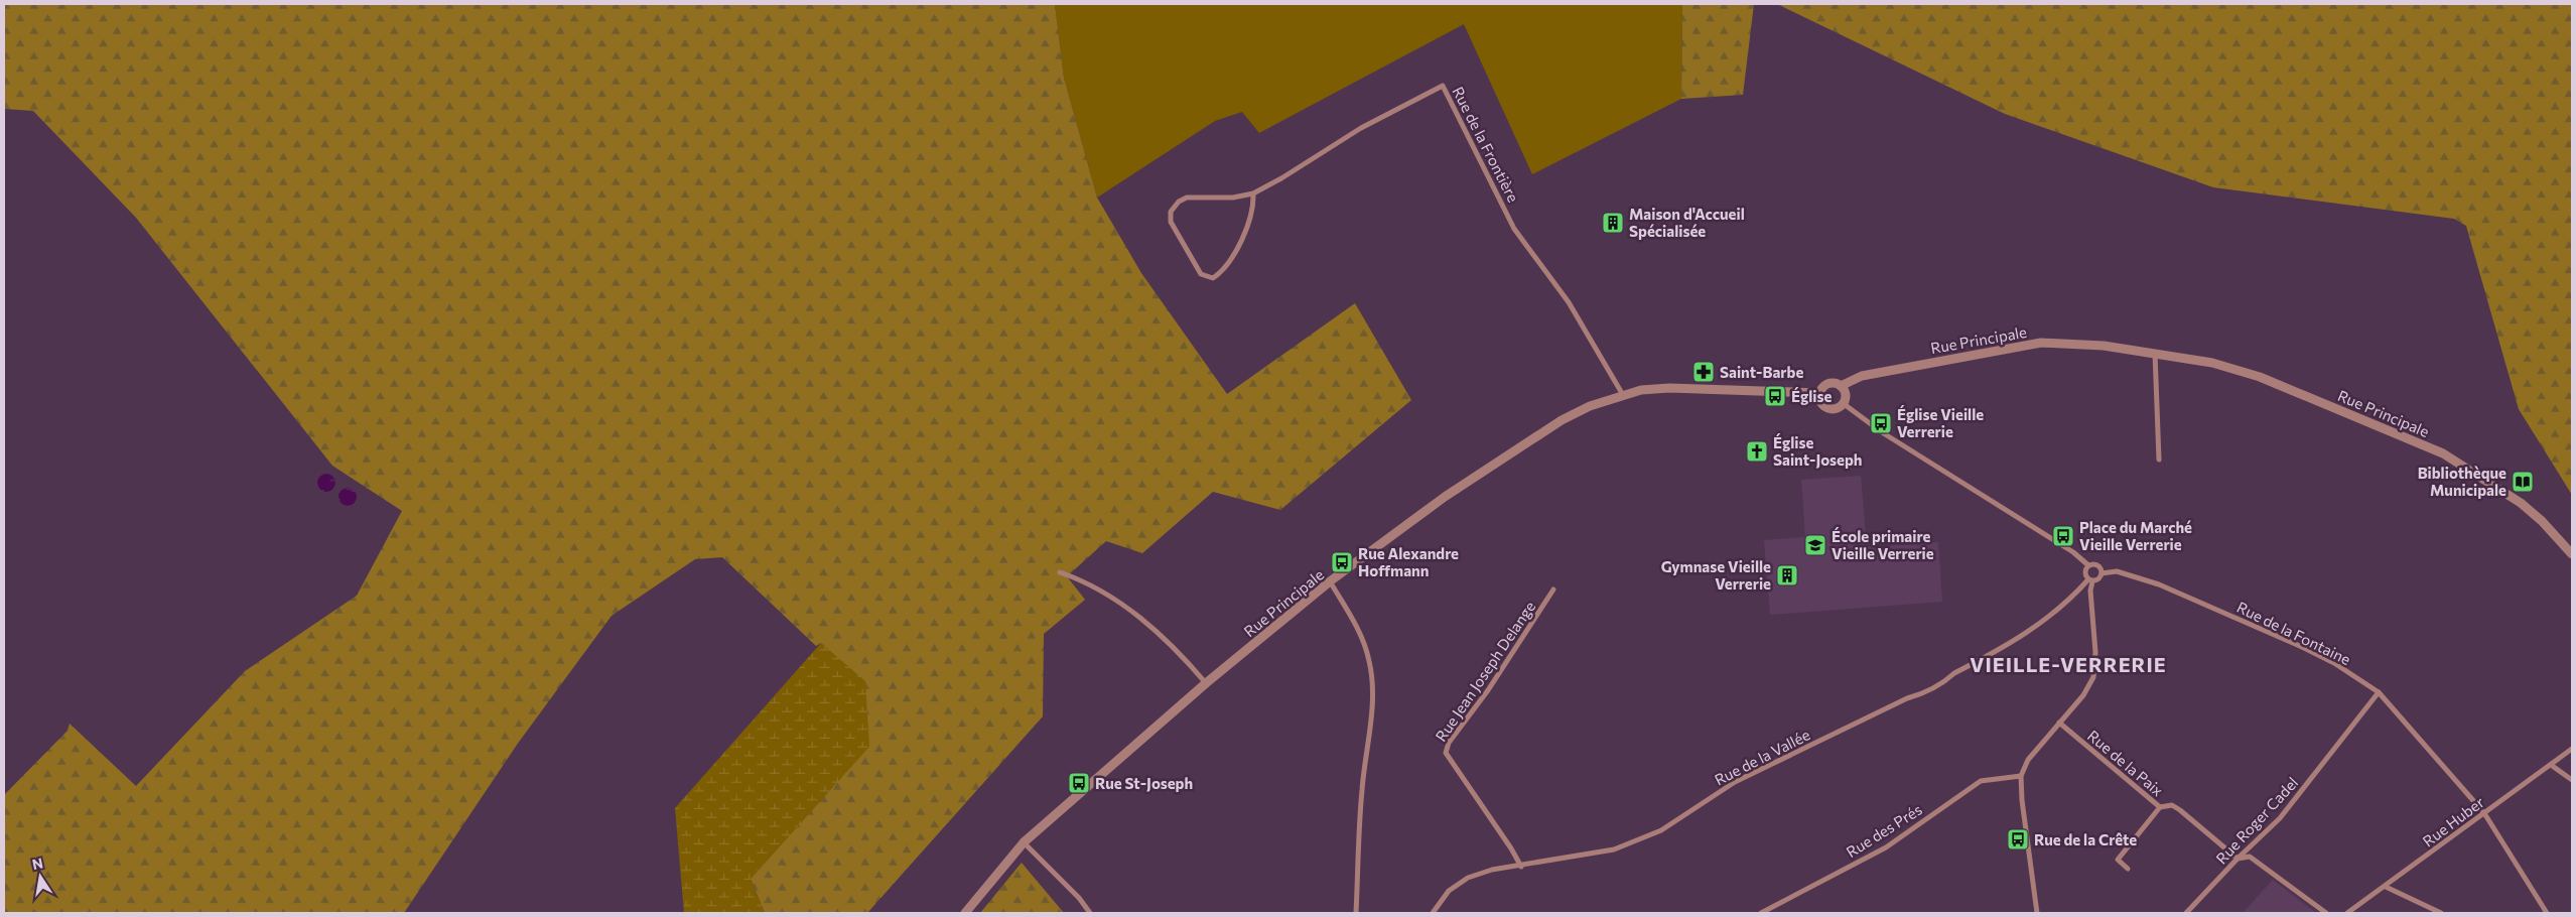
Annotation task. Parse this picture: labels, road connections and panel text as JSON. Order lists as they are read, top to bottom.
{
  "streets": {
    "street": [
      "Rue de la Frontière",
      "Rue Principale",
      "Rue de la Fontaine",
      "Rue Jean Joseph Delange",
      "Rue de la Vallée",
      "Rue de la Paix",
      "Rue Roger Cadel",
      "Rue Huber",
      "Rue des Prés"
    ]
  },
  "crossings": [
    ["Rue de la Frontière", "Rue Principale"],
    ["Rue Principale", "Rue de la Fontaine"],
    ["Rue de la Fontaine", "Rue de la Vallée"],
    ["Rue de la Fontaine", "Rue Roger Cadel"],
    ["Rue de la Fontaine", "Rue Huber"],
    ["Rue Jean Joseph Delange", "Rue de la Vallée"],
    ["Rue de la Paix", "Rue Roger Cadel"]
  ],
  "districts": ["VIEILLE-VERRERIE"],
  "places": {
    "building": ["Maison d'Accueil Spécialisée", "Gymnase Vieille Verrerie"],
    "pharmacy": ["Saint-Barbe"],
    "bus stop": [
      "Église",
      "Église Vieille Verrerie",
      "Place du Marché Vieille Verrerie",
      "Rue Alexandre Hoffmann",
      "Rue St-Joseph",
      "Rue de la Crête"
    ],
    "church": ["Église Saint-Joseph"],
    "library": ["Bibliothèque Municipale"],
    "school or university": ["École primaire Vieille Verrerie"]
  },
  "north": "top"
}
